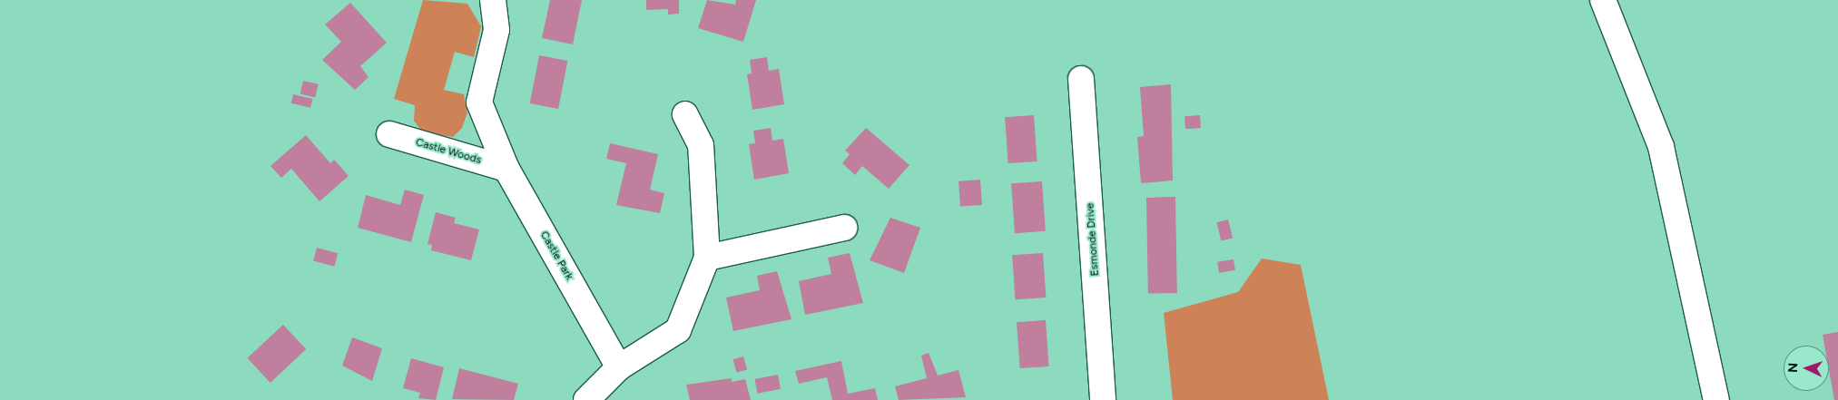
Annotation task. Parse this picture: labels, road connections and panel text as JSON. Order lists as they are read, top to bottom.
{
  "streets": {
    "street": ["Castle Woods", "Esmonde Drive", "Castle Park"]
  },
  "crossings": [
    ["Castle Woods", "Castle Park"]
  ],
  "north": "left"
}
